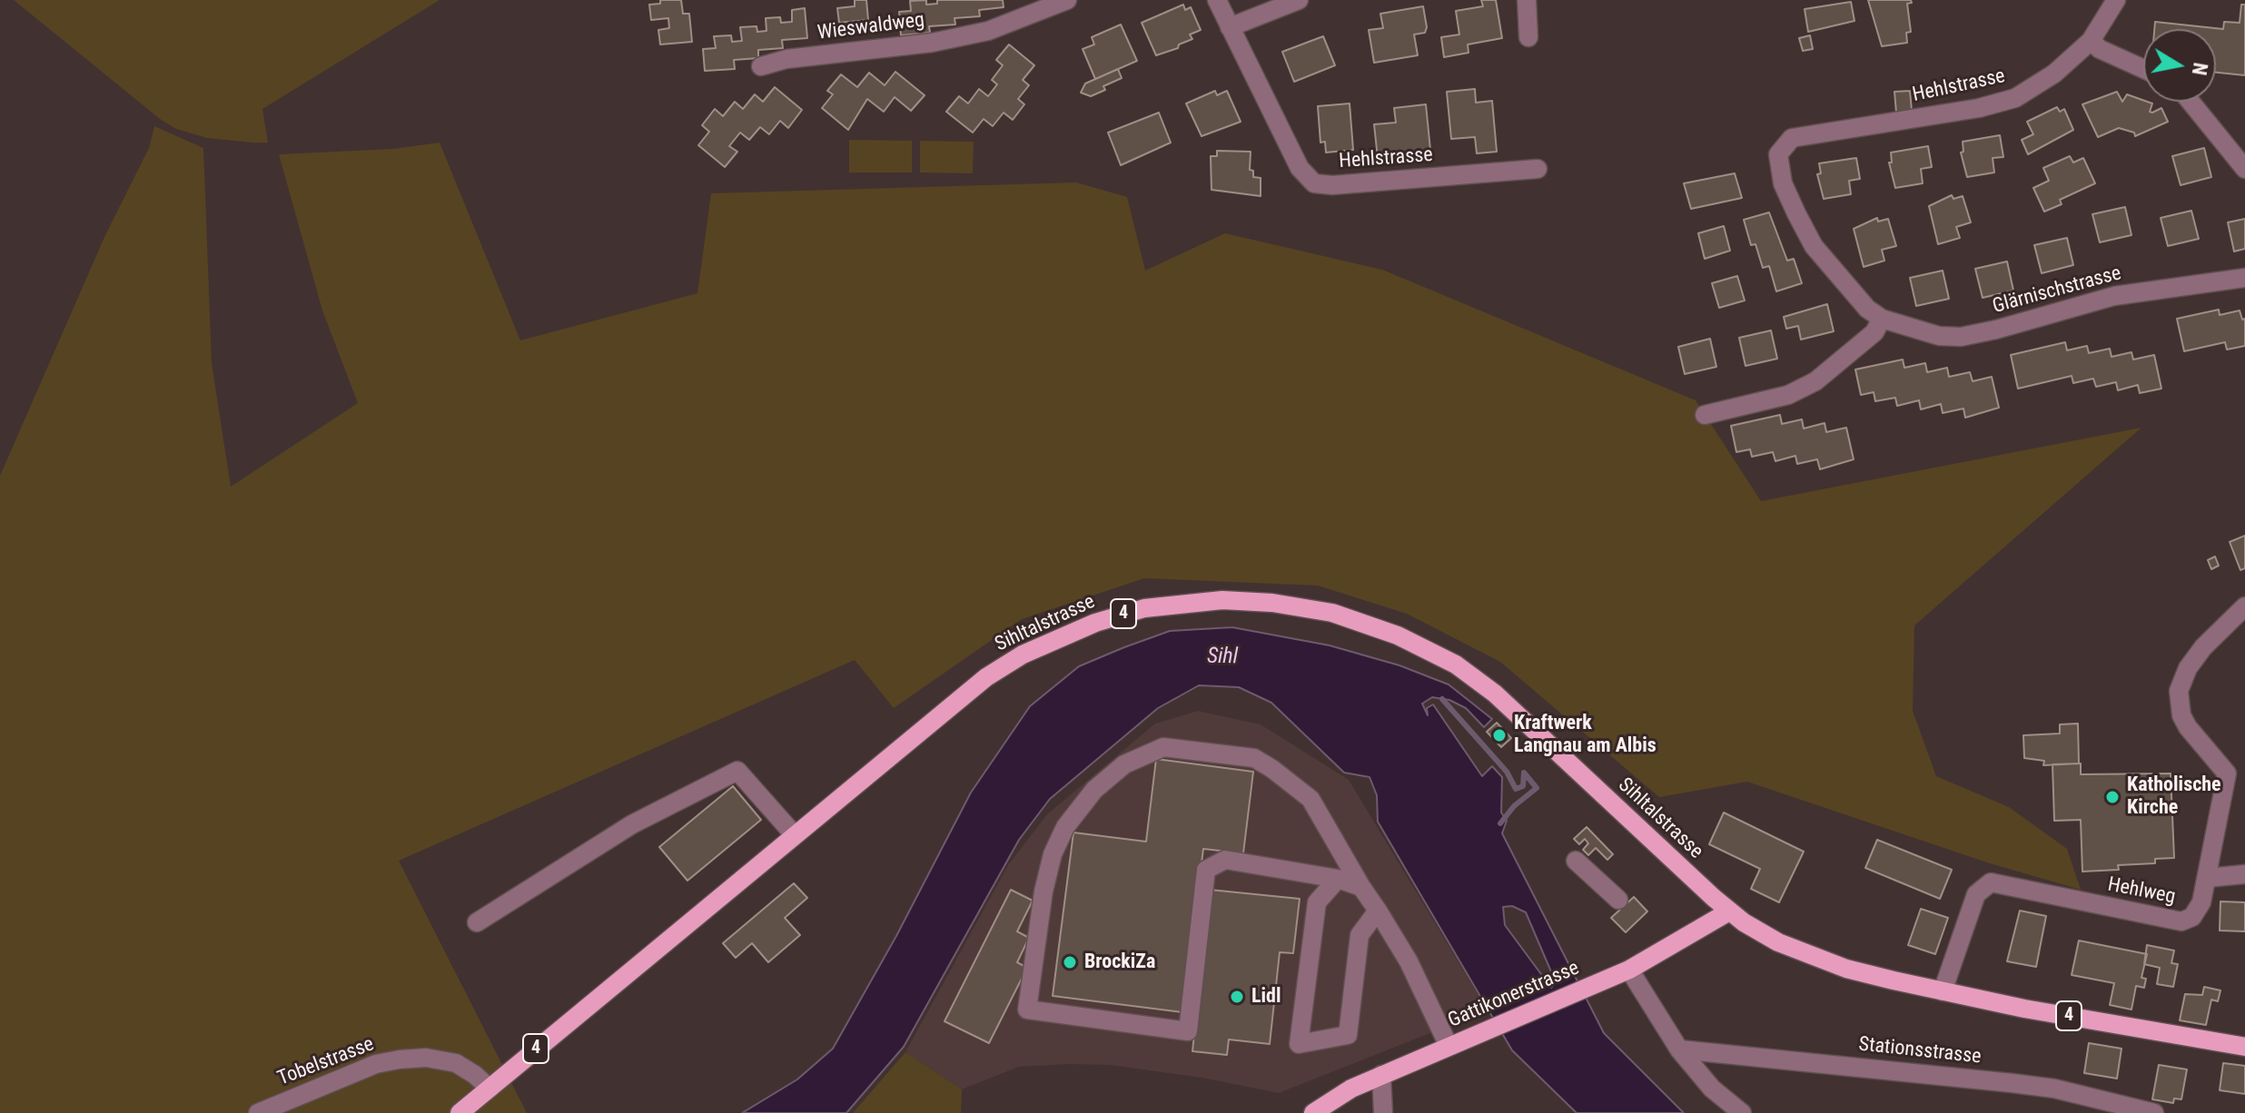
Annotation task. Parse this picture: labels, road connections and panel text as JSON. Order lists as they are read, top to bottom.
{
  "streets": {
    "main road": ["4", "Sihltalstrasse", "Gattikonerstrasse"],
    "street": [
      "Wieswaldweg",
      "Hehlstrasse",
      "Glärnischstrasse",
      "Hehlweg",
      "Stationsstrasse",
      "Tobelstrasse"
    ]
  },
  "crossings": [
    ["Hehlstrasse", "Glärnischstrasse"],
    ["Sihltalstrasse", "Hehlweg"],
    ["Sihltalstrasse", "Gattikonerstrasse"],
    ["Sihltalstrasse", "Tobelstrasse"]
  ],
  "water": ["Sihl"],
  "places": [
    "Kraftwerk Langnau am Albis",
    "Katholische Kirche",
    "BrockiZa",
    "Lidl"
  ],
  "north": "right"
}
